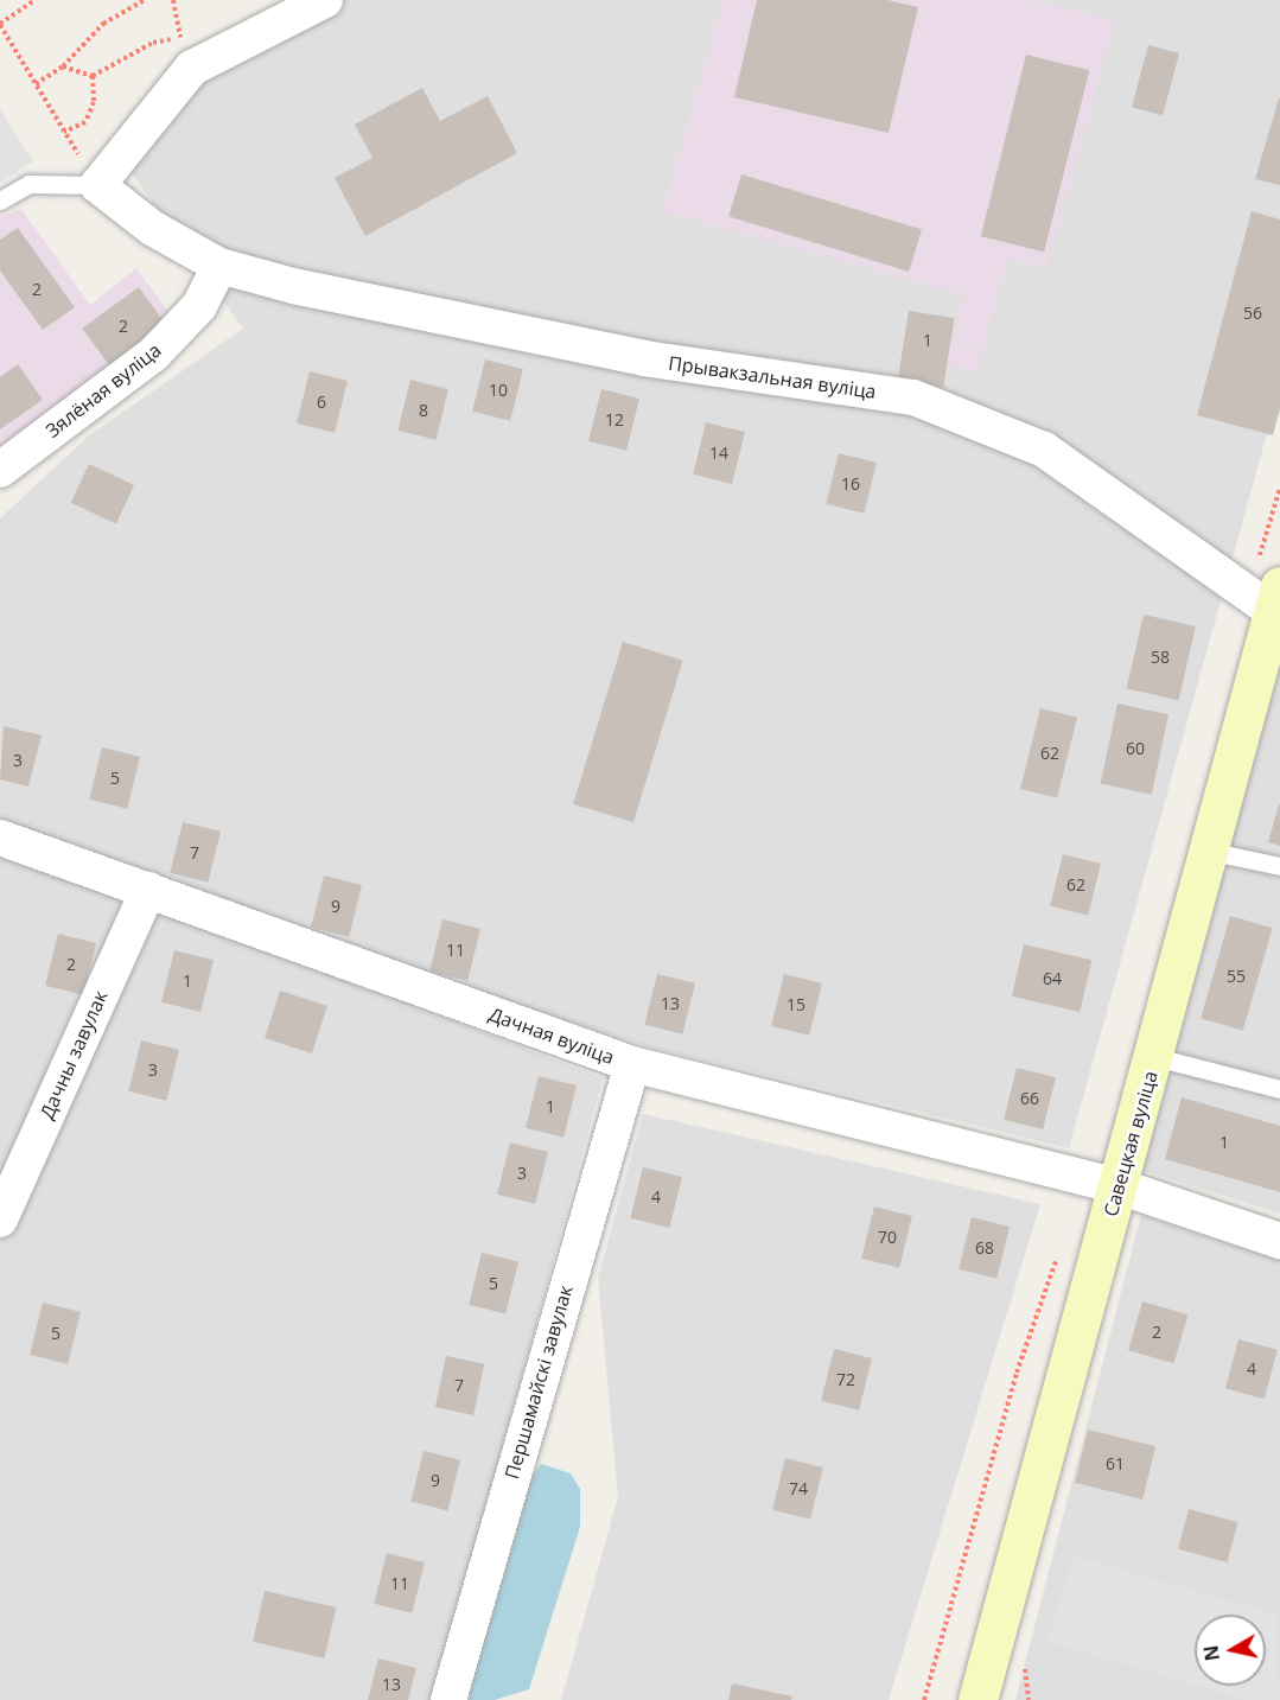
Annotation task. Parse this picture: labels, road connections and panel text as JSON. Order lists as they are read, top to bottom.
{
  "streets": {
    "main road": ["Савецкая вуліца"],
    "street": [
      "Прывакзальная вуліца",
      "Зялёная вуліца",
      "Дачная вуліца",
      "Дачны завулак",
      "Першамайскі завулак"
    ]
  },
  "crossings": [
    ["Прывакзальная вуліца", "Зялёная вуліца"],
    ["Прывакзальная вуліца", "Савецкая вуліца"],
    ["Дачная вуліца", "Дачны завулак"],
    ["Дачная вуліца", "Савецкая вуліца"],
    ["Дачная вуліца", "Першамайскі завулак"]
  ],
  "house_numbers": [
    "2",
    "56",
    "2",
    "1",
    "10",
    "6",
    "8",
    "12",
    "14",
    "16",
    "58",
    "60",
    "62",
    "3",
    "5",
    "7",
    "62",
    "9",
    "11",
    "2",
    "55",
    "64",
    "1",
    "13",
    "15",
    "3",
    "66",
    "1",
    "1",
    "3",
    "4",
    "70",
    "68",
    "5",
    "2",
    "5",
    "4",
    "72",
    "7",
    "61",
    "9",
    "74",
    "11",
    "13"
  ],
  "north": "left"
}
